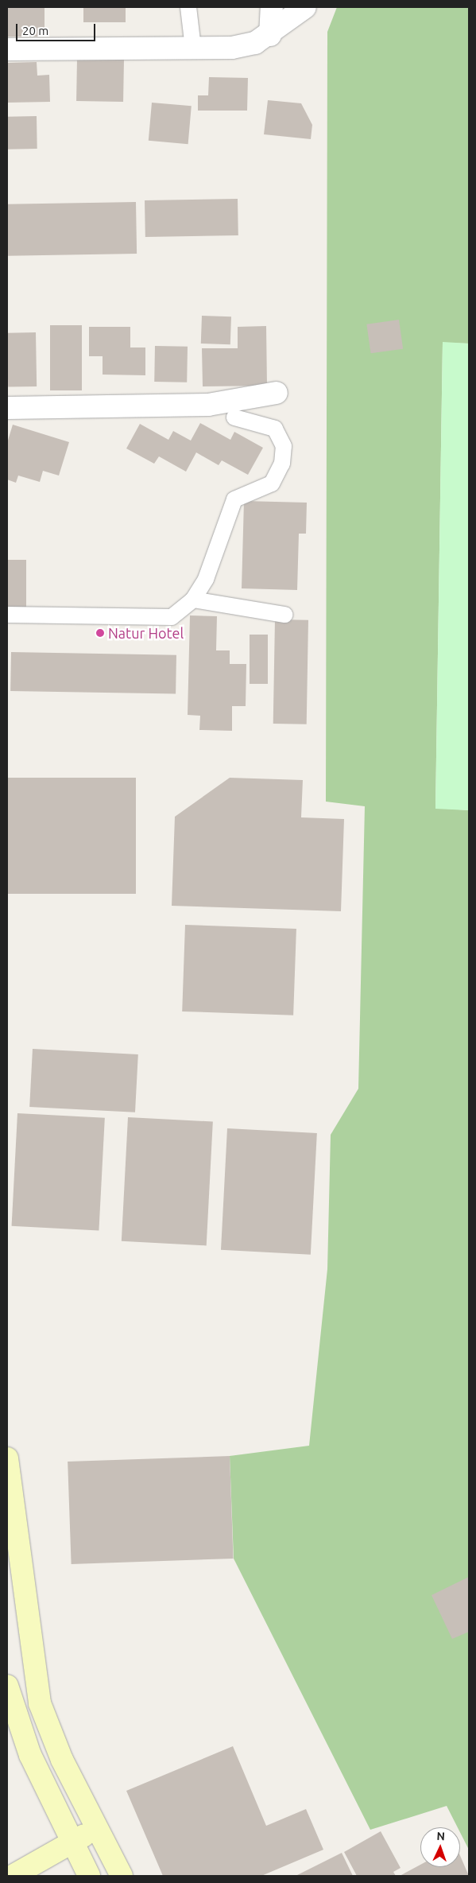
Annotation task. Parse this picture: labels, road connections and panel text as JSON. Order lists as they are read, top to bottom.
{
  "places": ["Natur Hotel"],
  "scale_bar": "20 m",
  "north": "top"
}
